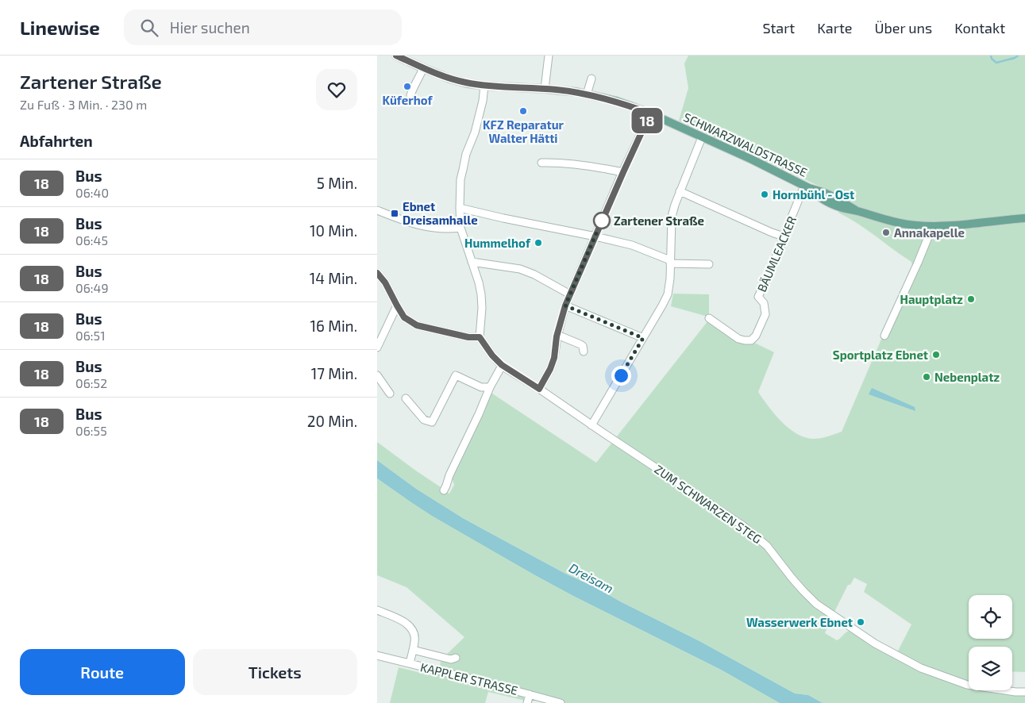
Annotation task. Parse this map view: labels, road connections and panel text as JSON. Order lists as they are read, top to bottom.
{
  "streets": {
    "main road": ["SCHWARZWALDSTRASSE"],
    "street": ["BÄUMLEACKER", "ZUM SCHWARZEN STEG", "KAPPLER STRASSE"]
  },
  "crossings": [
    ["SCHWARZWALDSTRASSE", "BÄUMLEACKER"]
  ],
  "water": ["Dreisam"],
  "places": {
    "other": [
      "Küferhof",
      "KFZ Reparatur Walter Hätti",
      "Hornbühl - Ost",
      "Zartener Straße",
      "Annakapelle",
      "Hummelhof",
      "Hauptplatz",
      "Sportplatz Ebnet",
      "Nebenplatz",
      "Wasserwerk Ebnet"
    ],
    "transit": ["Ebnet Dreisamhalle"]
  },
  "lines": ["bus line 18"],
  "page": {
    "header": "Linewise",
    "search": "Hier suchen",
    "nav": [
      "Start",
      "Karte",
      "Über uns",
      "Kontakt"
    ],
    "heading": [
      ["Zartener Straße", "Zu Fuß · 3 Min. · 230 m"],
      "Abfahrten"
    ],
    "on_map": "18",
    "list": [
      {
        "mark": "18",
        "name": "Bus",
        "note": "06:40",
        "value": "5 Min."
      },
      {
        "mark": "18",
        "name": "Bus",
        "note": "06:45",
        "value": "10 Min."
      },
      {
        "mark": "18",
        "name": "Bus",
        "note": "06:49",
        "value": "14 Min."
      },
      {
        "mark": "18",
        "name": "Bus",
        "note": "06:51",
        "value": "16 Min."
      },
      {
        "mark": "18",
        "name": "Bus",
        "note": "06:52",
        "value": "17 Min."
      },
      {
        "mark": "18",
        "name": "Bus",
        "note": "06:55",
        "value": "20 Min."
      }
    ],
    "buttons": ["Route", "Tickets"]
  }
}
